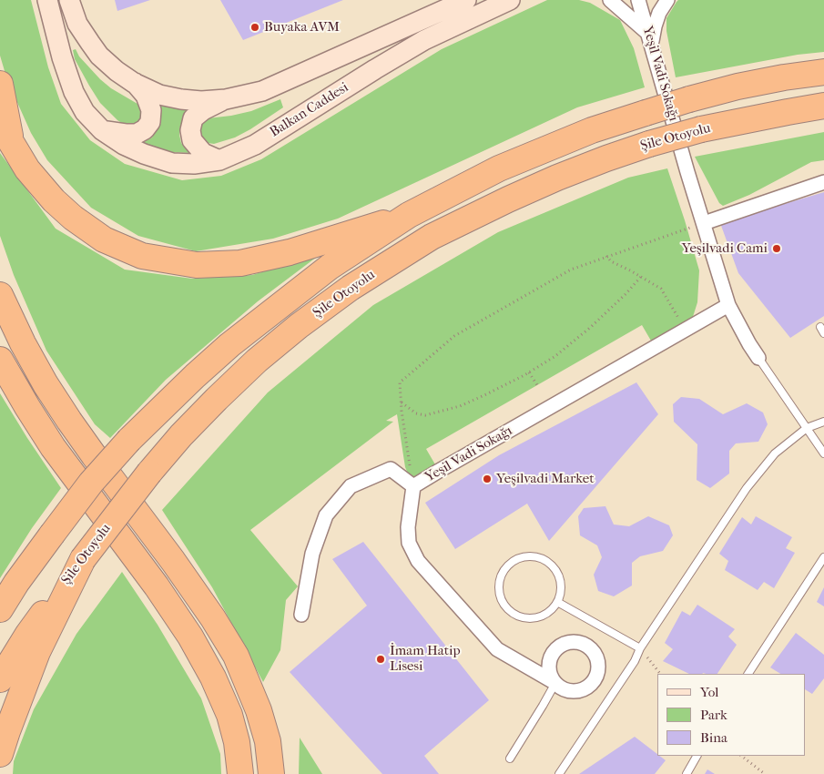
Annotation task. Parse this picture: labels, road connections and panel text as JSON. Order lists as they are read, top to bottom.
{
  "streets": {
    "highway": ["Şile Otoyolu"],
    "street": ["Yeşil Vadi Sokağı", "Balkan Caddesi"]
  },
  "places": [
    "Buyaka AVM",
    "Yeşilvadi Cami",
    "Yeşilvadi Market",
    "İmam Hatip Lisesi"
  ],
  "legend": ["Yol", "Park", "Bina"]
}
